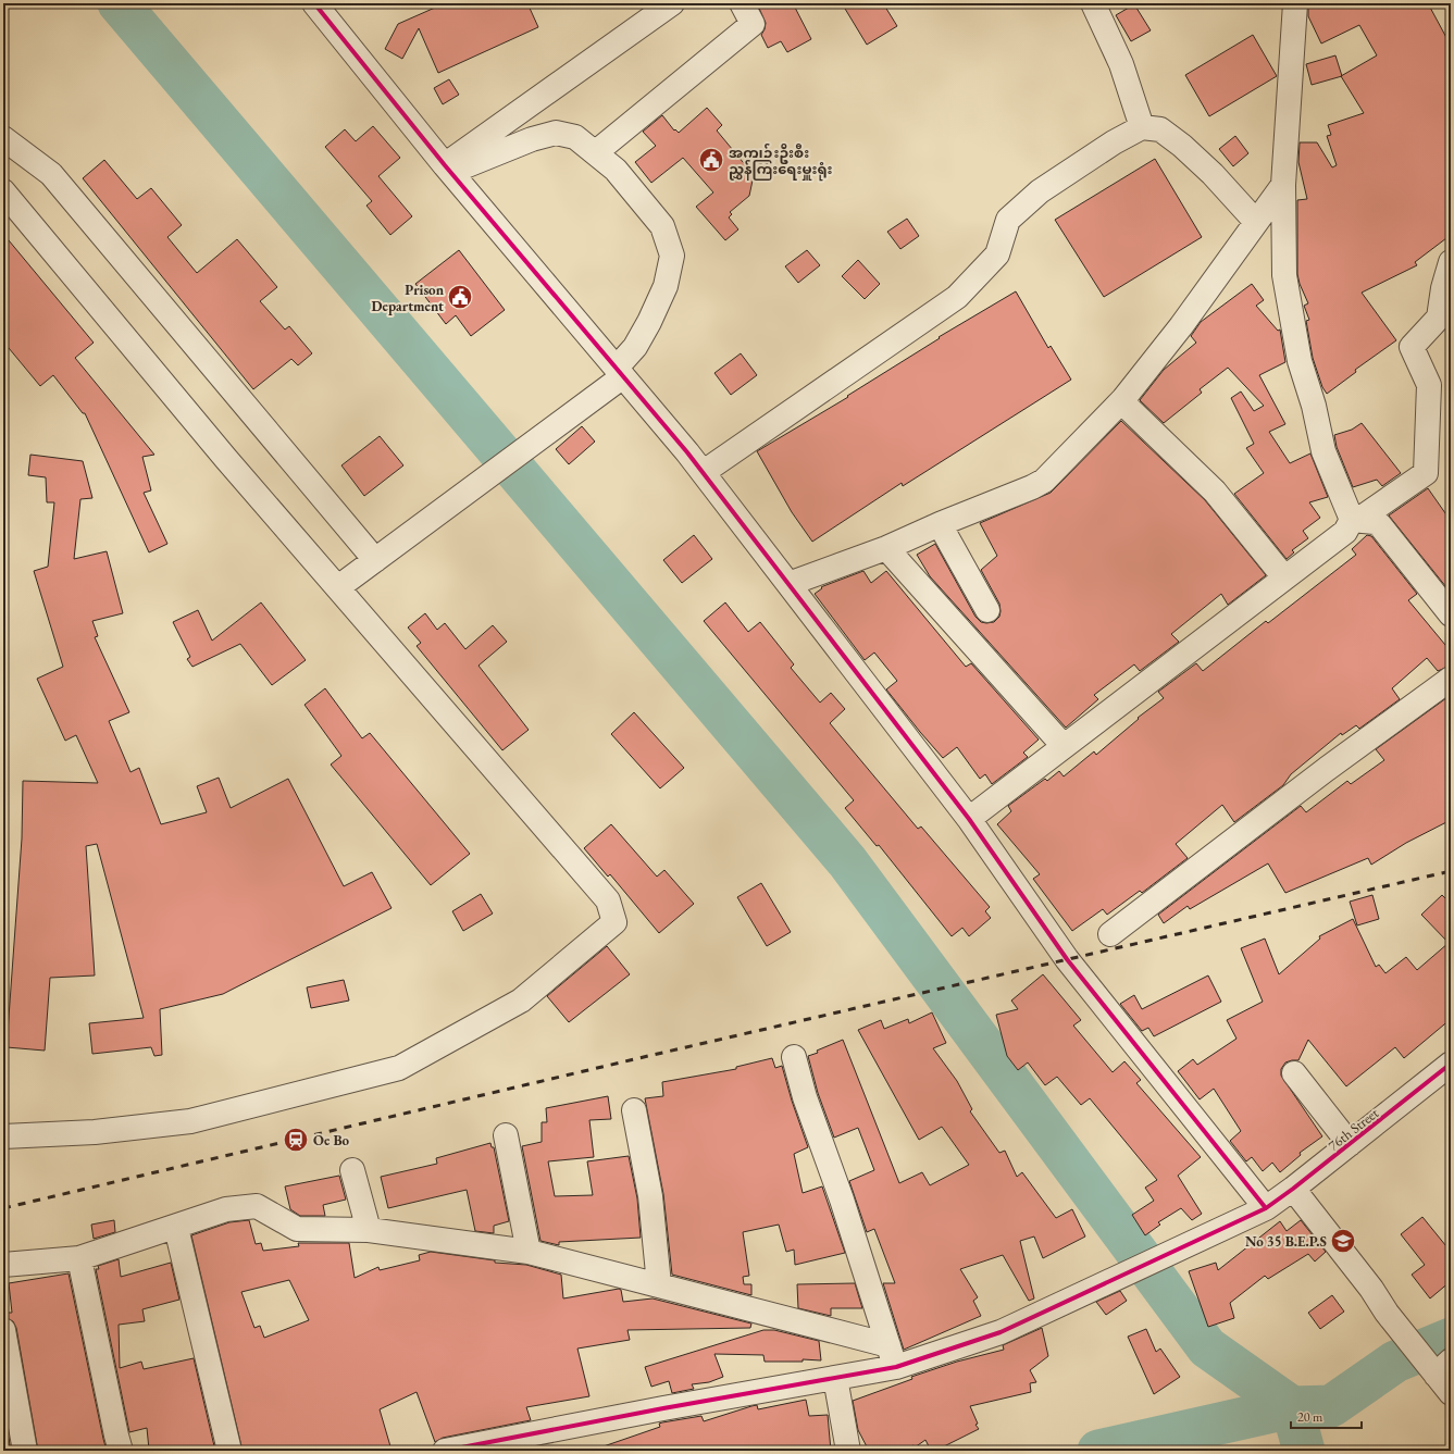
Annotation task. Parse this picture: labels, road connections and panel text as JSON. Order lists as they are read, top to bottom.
{
  "streets": {
    "street": ["76th Street"]
  },
  "places": {
    "public building": ["အကျဉ်းဦးစီး ညွှန်ကြးရေးမှူးရုံး", "Prison Department"],
    "station": ["Oe Bo"],
    "school or university": ["No 35 B.E.P.S"]
  },
  "scale_bar": "20 m"
}
